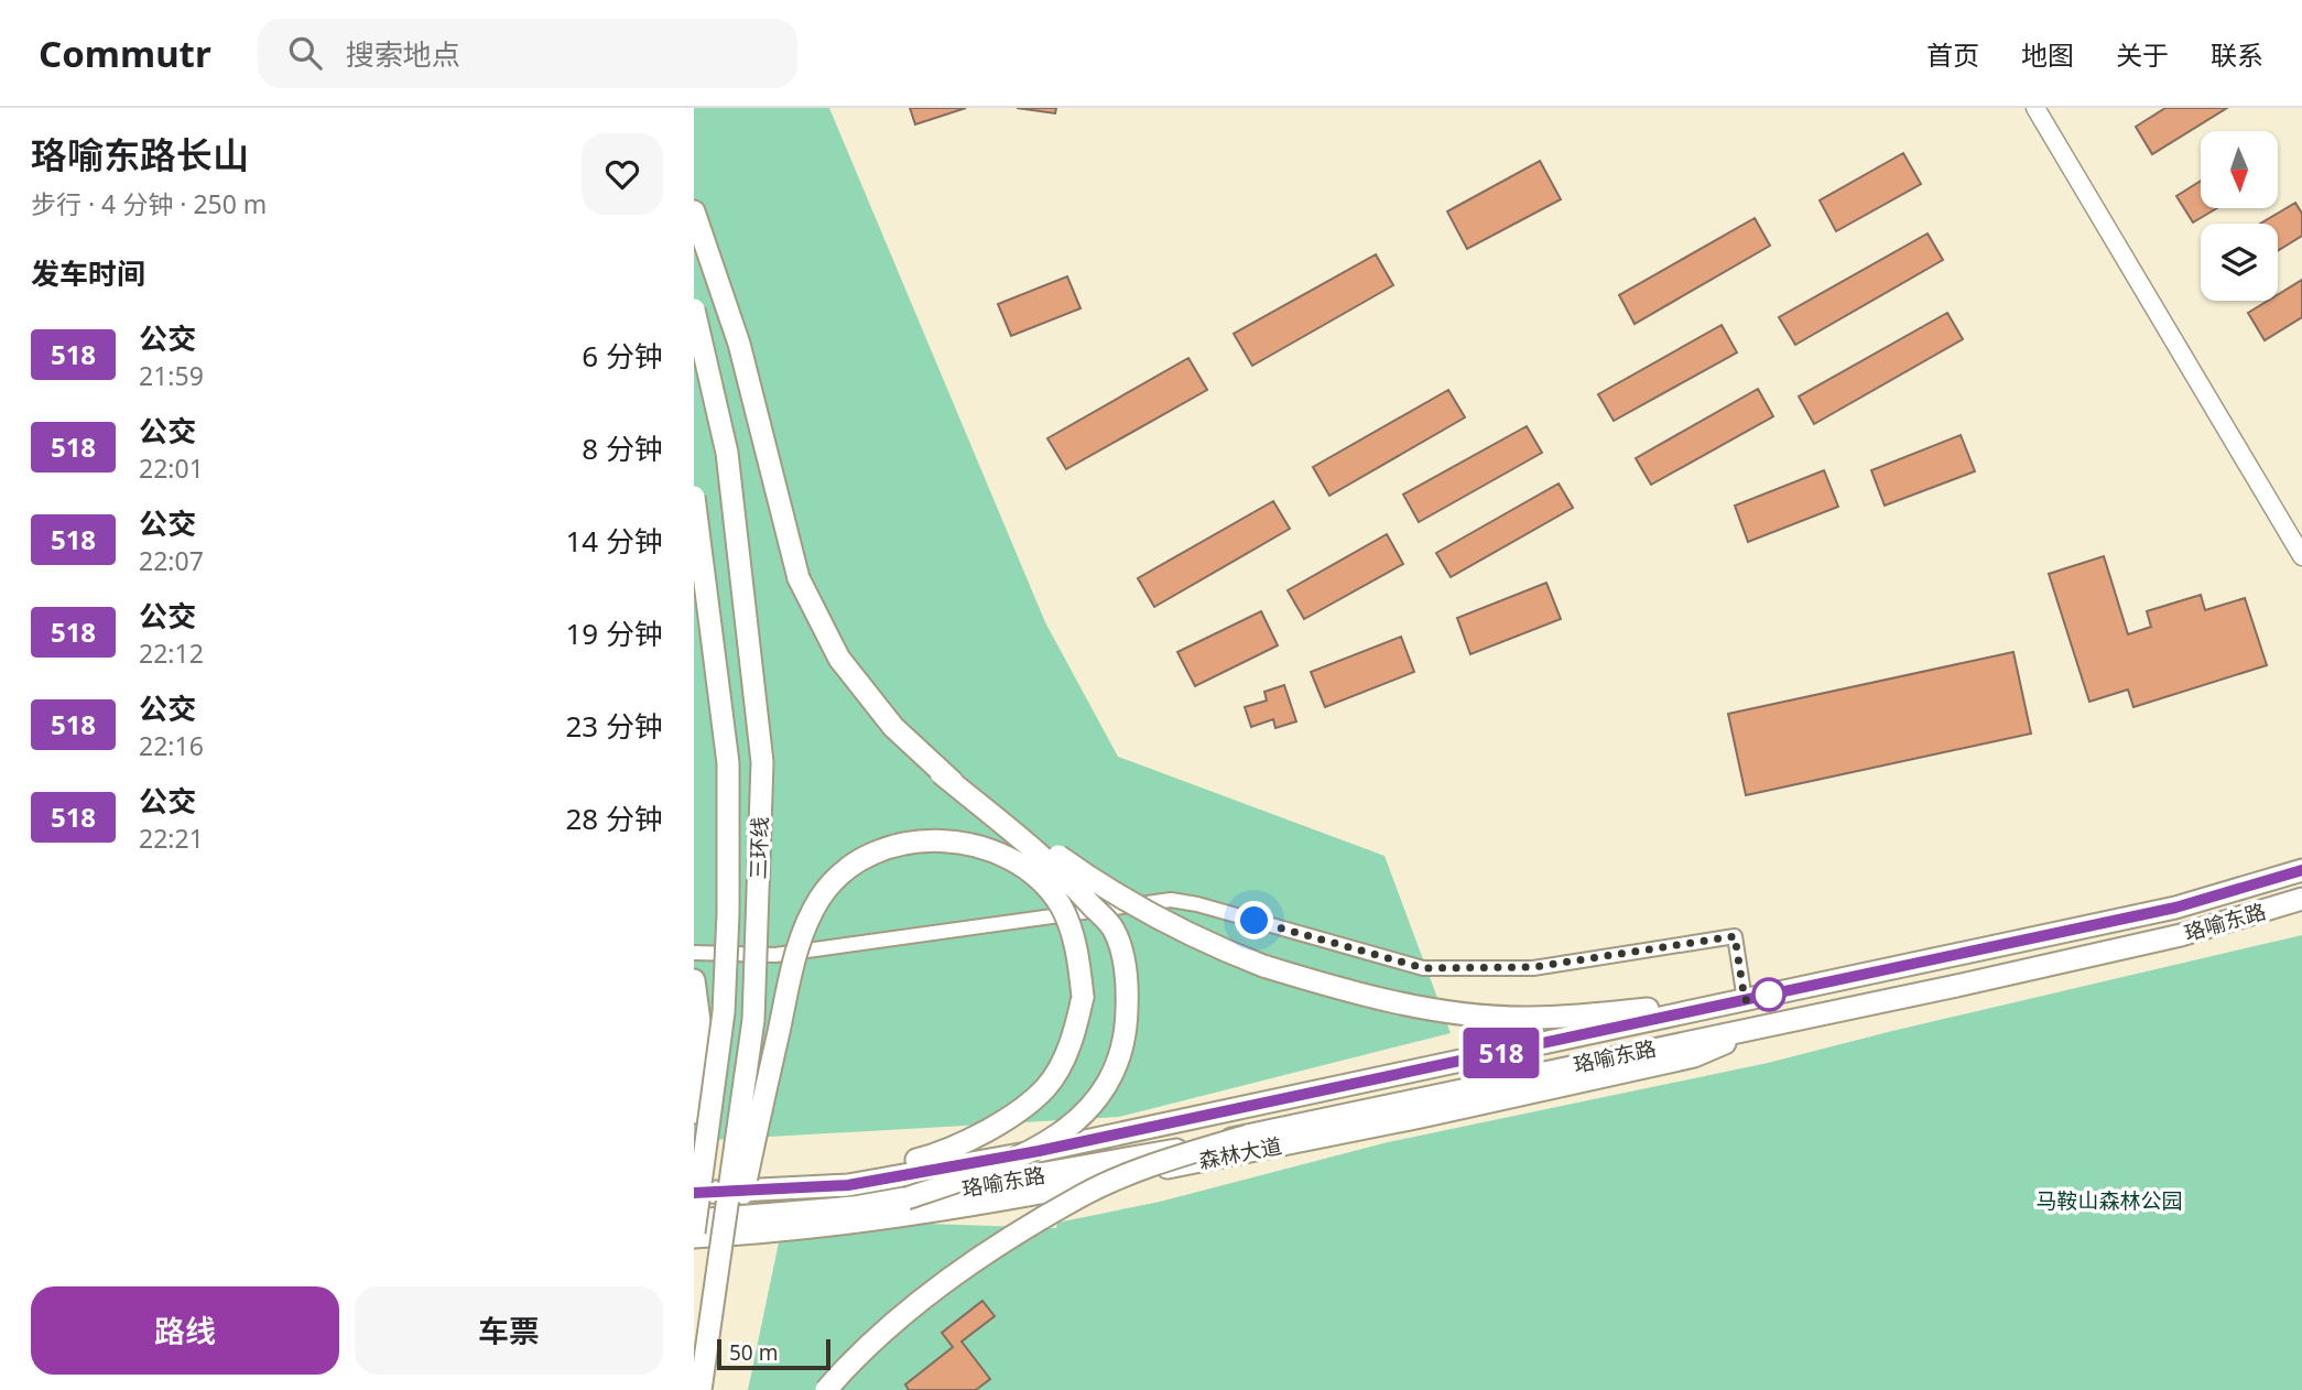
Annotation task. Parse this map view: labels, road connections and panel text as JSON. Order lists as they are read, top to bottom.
{
  "streets": {
    "highway": ["三环线", "珞喻东路", "森林大道"]
  },
  "crossings": [
    ["三环线", "森林大道"],
    ["珞喻东路", "森林大道"]
  ],
  "parks": ["马鞍山森林公园"],
  "lines": ["bus line 518"],
  "scale_bar": "50 m",
  "north": "bottom",
  "page": {
    "header": "Commutr",
    "search": "搜索地点",
    "nav": [
      "首页",
      "地图",
      "关于",
      "联系"
    ],
    "heading": [
      ["珞喻东路长山", "步行 · 4 分钟 · 250 m"],
      "发车时间"
    ],
    "on_map": "518",
    "list": [
      {
        "mark": "518",
        "name": "公交",
        "note": "21:59",
        "value": "6 分钟"
      },
      {
        "mark": "518",
        "name": "公交",
        "note": "22:01",
        "value": "8 分钟"
      },
      {
        "mark": "518",
        "name": "公交",
        "note": "22:07",
        "value": "14 分钟"
      },
      {
        "mark": "518",
        "name": "公交",
        "note": "22:12",
        "value": "19 分钟"
      },
      {
        "mark": "518",
        "name": "公交",
        "note": "22:16",
        "value": "23 分钟"
      },
      {
        "mark": "518",
        "name": "公交",
        "note": "22:21",
        "value": "28 分钟"
      }
    ],
    "buttons": ["路线", "车票"],
    "scale": "50 m"
  }
}
